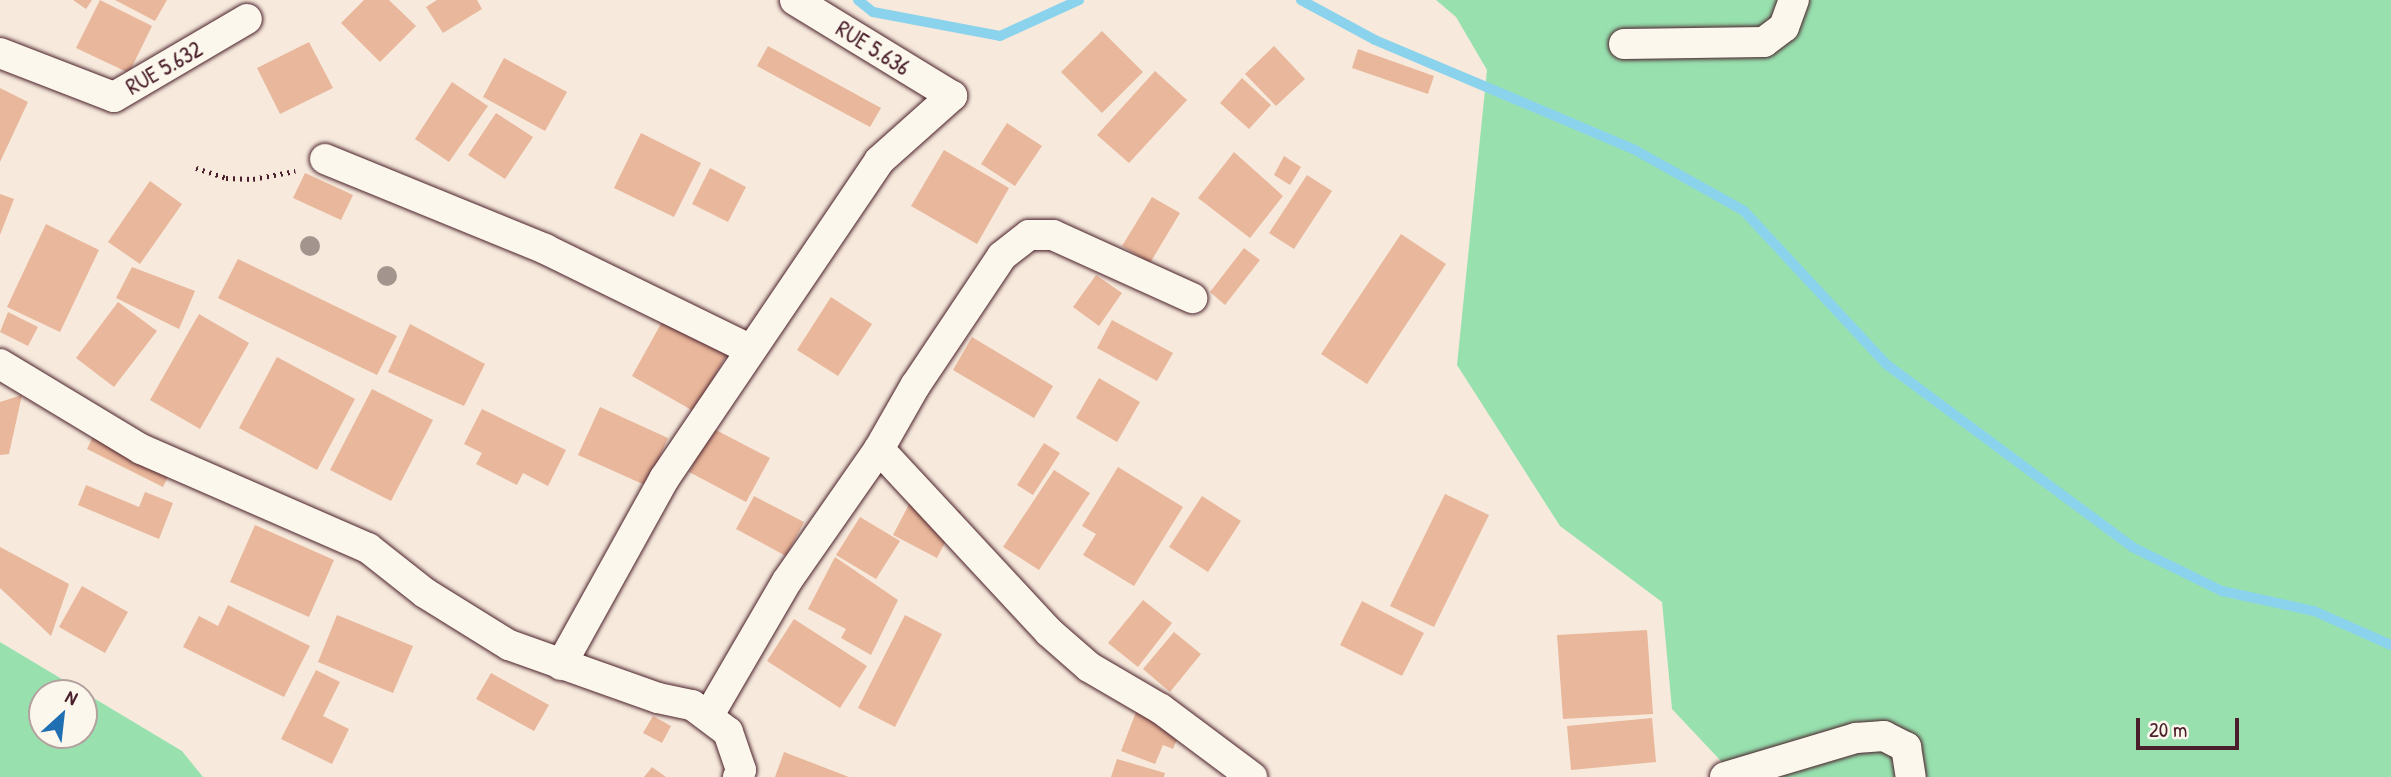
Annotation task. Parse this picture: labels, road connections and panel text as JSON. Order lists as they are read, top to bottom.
{
  "streets": {
    "street": ["RUE 5.636", "RUE 5.632"]
  },
  "scale_bar": "20 m",
  "north": "top right"
}
